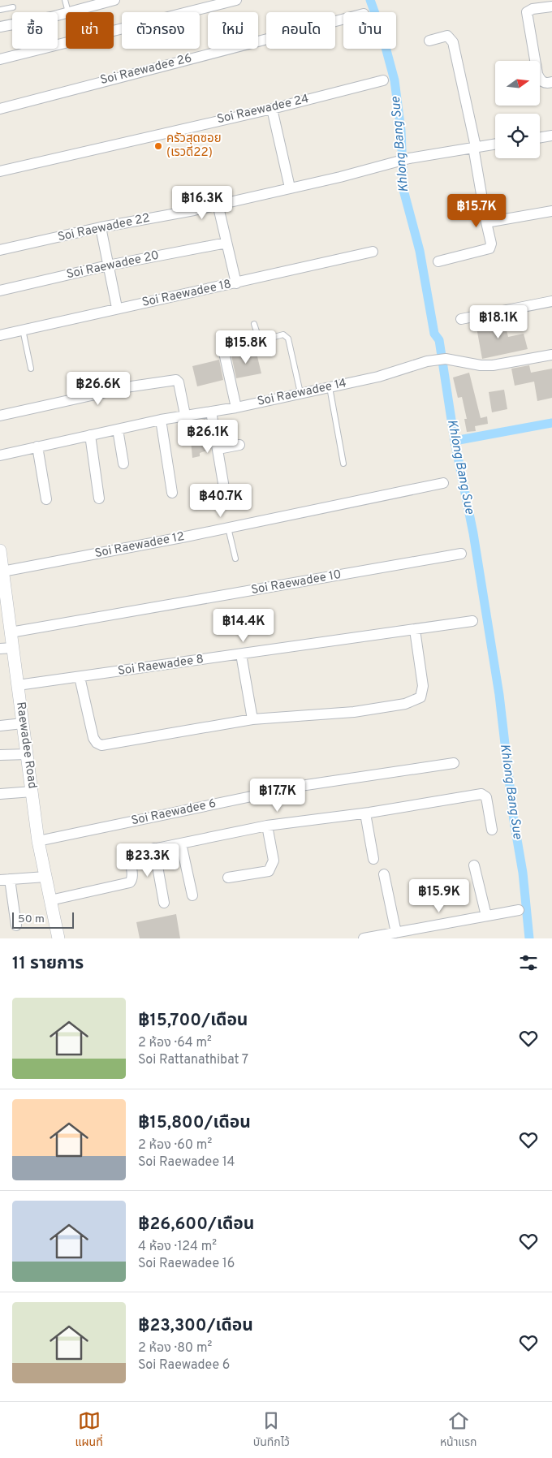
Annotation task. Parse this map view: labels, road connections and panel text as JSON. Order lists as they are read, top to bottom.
{
  "streets": {
    "street": [
      "Soi Raewadee 26",
      "Soi Raewadee 24",
      "Soi Raewadee 22",
      "Soi Raewadee 20",
      "Soi Raewadee 18",
      "Soi Raewadee 14",
      "Soi Raewadee 12",
      "Soi Raewadee 10",
      "Soi Raewadee 8",
      "Raewadee Road",
      "Soi Raewadee 6"
    ]
  },
  "crossings": [
    ["Soi Raewadee 12", "Raewadee Road"],
    ["Soi Raewadee 10", "Raewadee Road"],
    ["Soi Raewadee 8", "Raewadee Road"],
    ["Raewadee Road", "Soi Raewadee 6"]
  ],
  "water": ["Khlong Bang Sue"],
  "places": ["ครัวสุดซอย (เรวดี22)"],
  "scale_bar": "50 m",
  "north": "right",
  "page": {
    "chip": [
      "ซื้อ",
      "เช่า",
      "ตัวกรอง",
      "ใหม่",
      "คอนโด",
      "บ้าน"
    ],
    "price": [
      "฿16.3K",
      "฿15.7K",
      "฿18.1K",
      "฿15.8K",
      "฿26.6K",
      "฿26.1K",
      "฿40.7K",
      "฿14.4K",
      "฿17.7K",
      "฿23.3K",
      "฿15.9K"
    ],
    "scale": "50 m",
    "heading": "11 รายการ",
    "list": [
      {
        "name": "฿15,700/เดือน",
        "note": "2 ห้อง · 64 m² · Soi Rattanathibat 7"
      },
      {
        "name": "฿15,800/เดือน",
        "note": "2 ห้อง · 60 m² · Soi Raewadee 14"
      },
      {
        "name": "฿26,600/เดือน",
        "note": "4 ห้อง · 124 m² · Soi Raewadee 16"
      },
      {
        "name": "฿23,300/เดือน",
        "note": "2 ห้อง · 80 m² · Soi Raewadee 6"
      }
    ],
    "tabs": ["แผนที่", "บันทึกไว้", "หน้าแรก"]
  }
}
